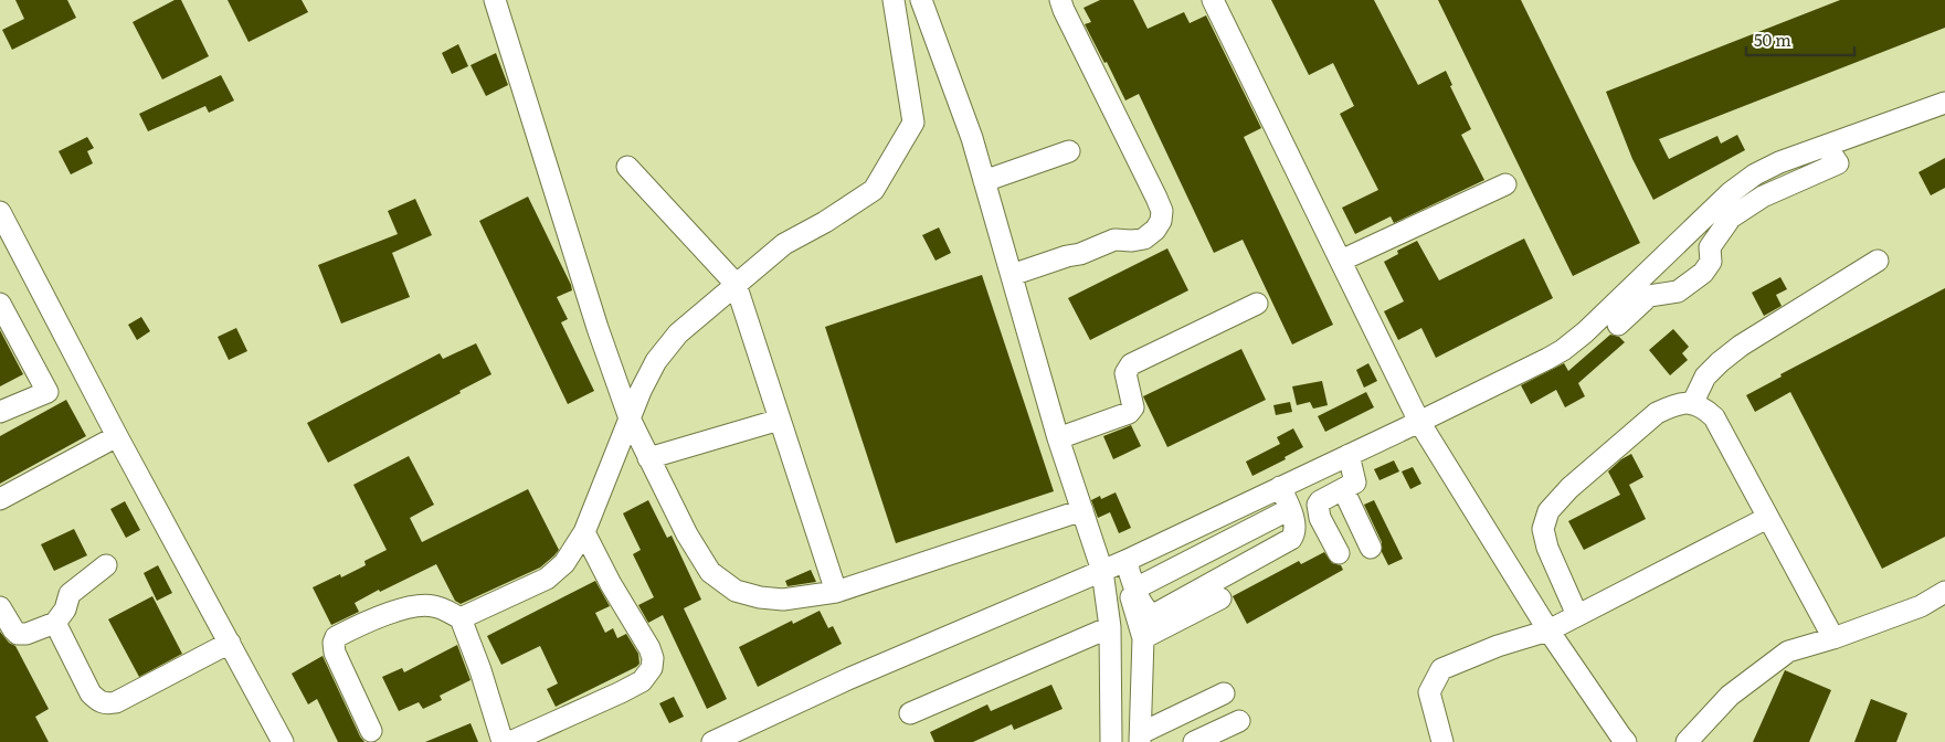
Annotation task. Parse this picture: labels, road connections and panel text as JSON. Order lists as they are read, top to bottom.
{
  "scale_bar": "50 m"
}
